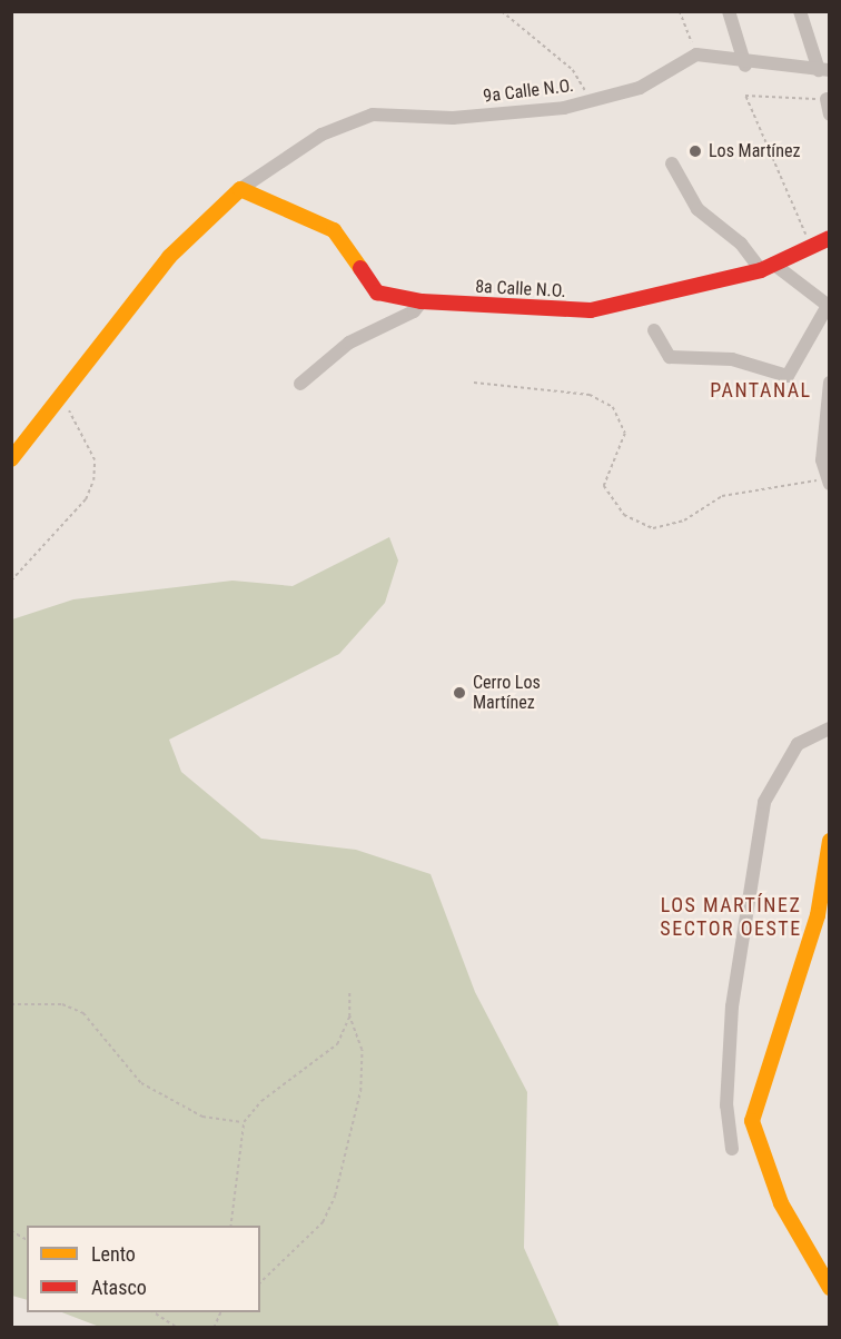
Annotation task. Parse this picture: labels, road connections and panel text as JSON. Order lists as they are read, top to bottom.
{
  "streets": {
    "street": ["9a Calle N.O.", "8a Calle N.O."]
  },
  "crossings": [
    ["9a Calle N.O.", "8a Calle N.O."]
  ],
  "districts": ["PANTANAL", "LOS MARTÍNEZ SECTOR OESTE"],
  "places": ["Los Martínez", "Cerro Los Martínez"],
  "legend": ["Lento", "Atasco"]
}
